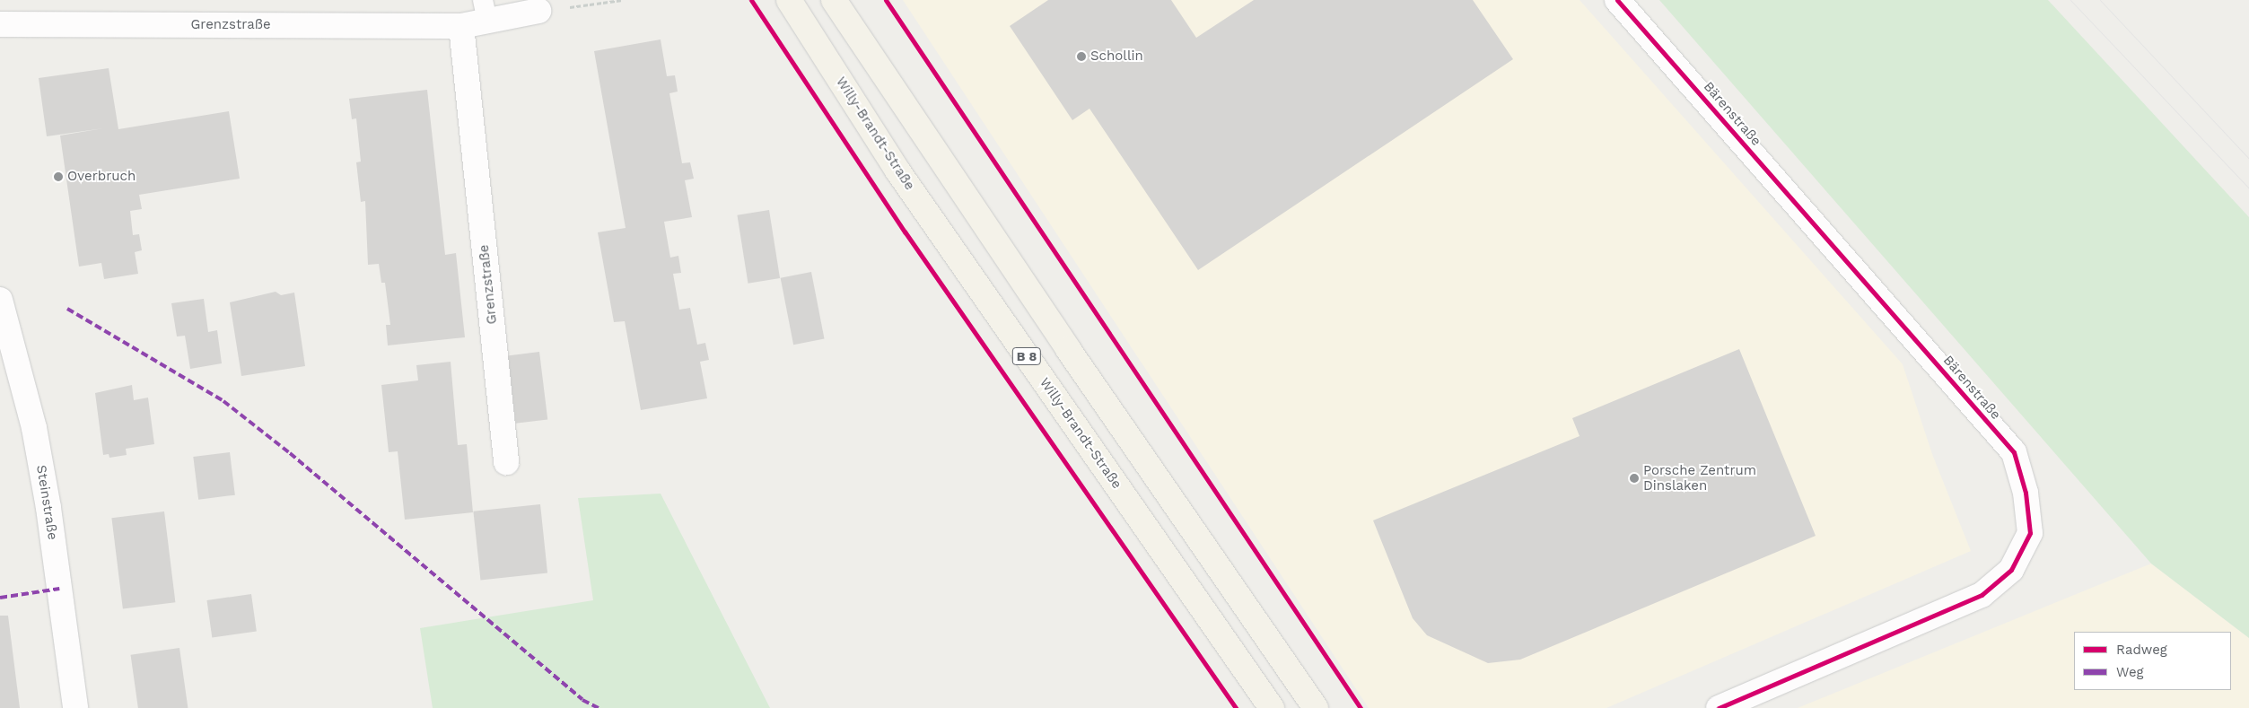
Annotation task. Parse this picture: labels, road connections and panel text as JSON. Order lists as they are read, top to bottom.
{
  "streets": {
    "main road": ["Willy-Brandt-Straße", "B 8"],
    "street": ["Grenzstraße", "Bärenstraße", "Steinstraße"]
  },
  "places": ["Schollin", "Overbruch", "Porsche Zentrum Dinslaken"],
  "legend": ["Radweg", "Weg"]
}
